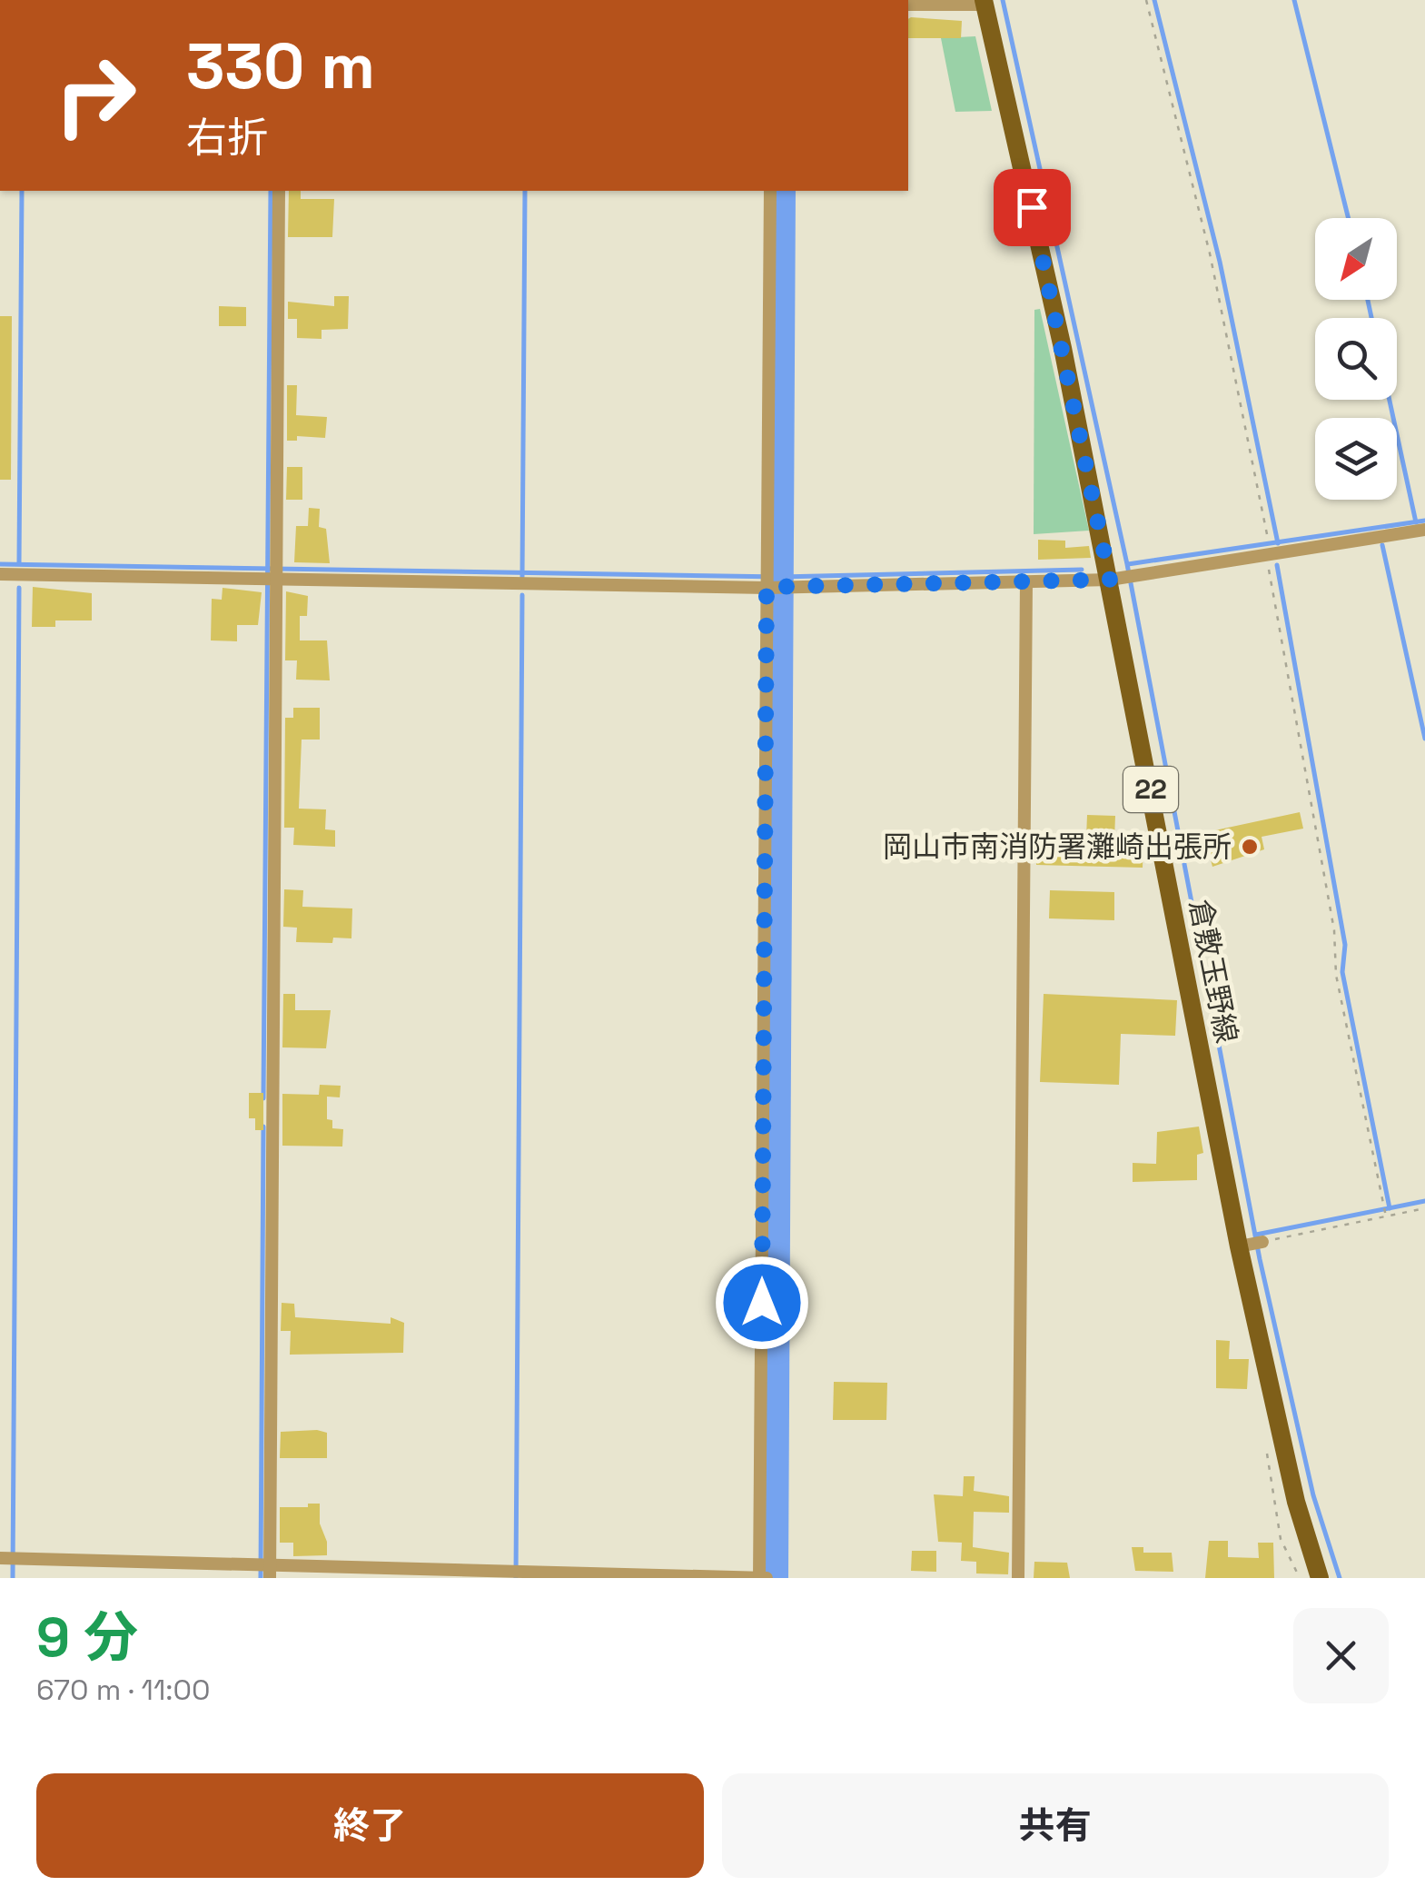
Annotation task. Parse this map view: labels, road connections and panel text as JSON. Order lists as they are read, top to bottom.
{
  "streets": {
    "main road": ["22", "倉敷玉野線"]
  },
  "places": ["岡山市南消防署灘崎出張所"],
  "north": "bottom left",
  "page": {
    "turn": ["330 m", "右折"],
    "heading": ["9 分", "670 m · 11:00"],
    "buttons": ["終了", "共有"]
  }
}
